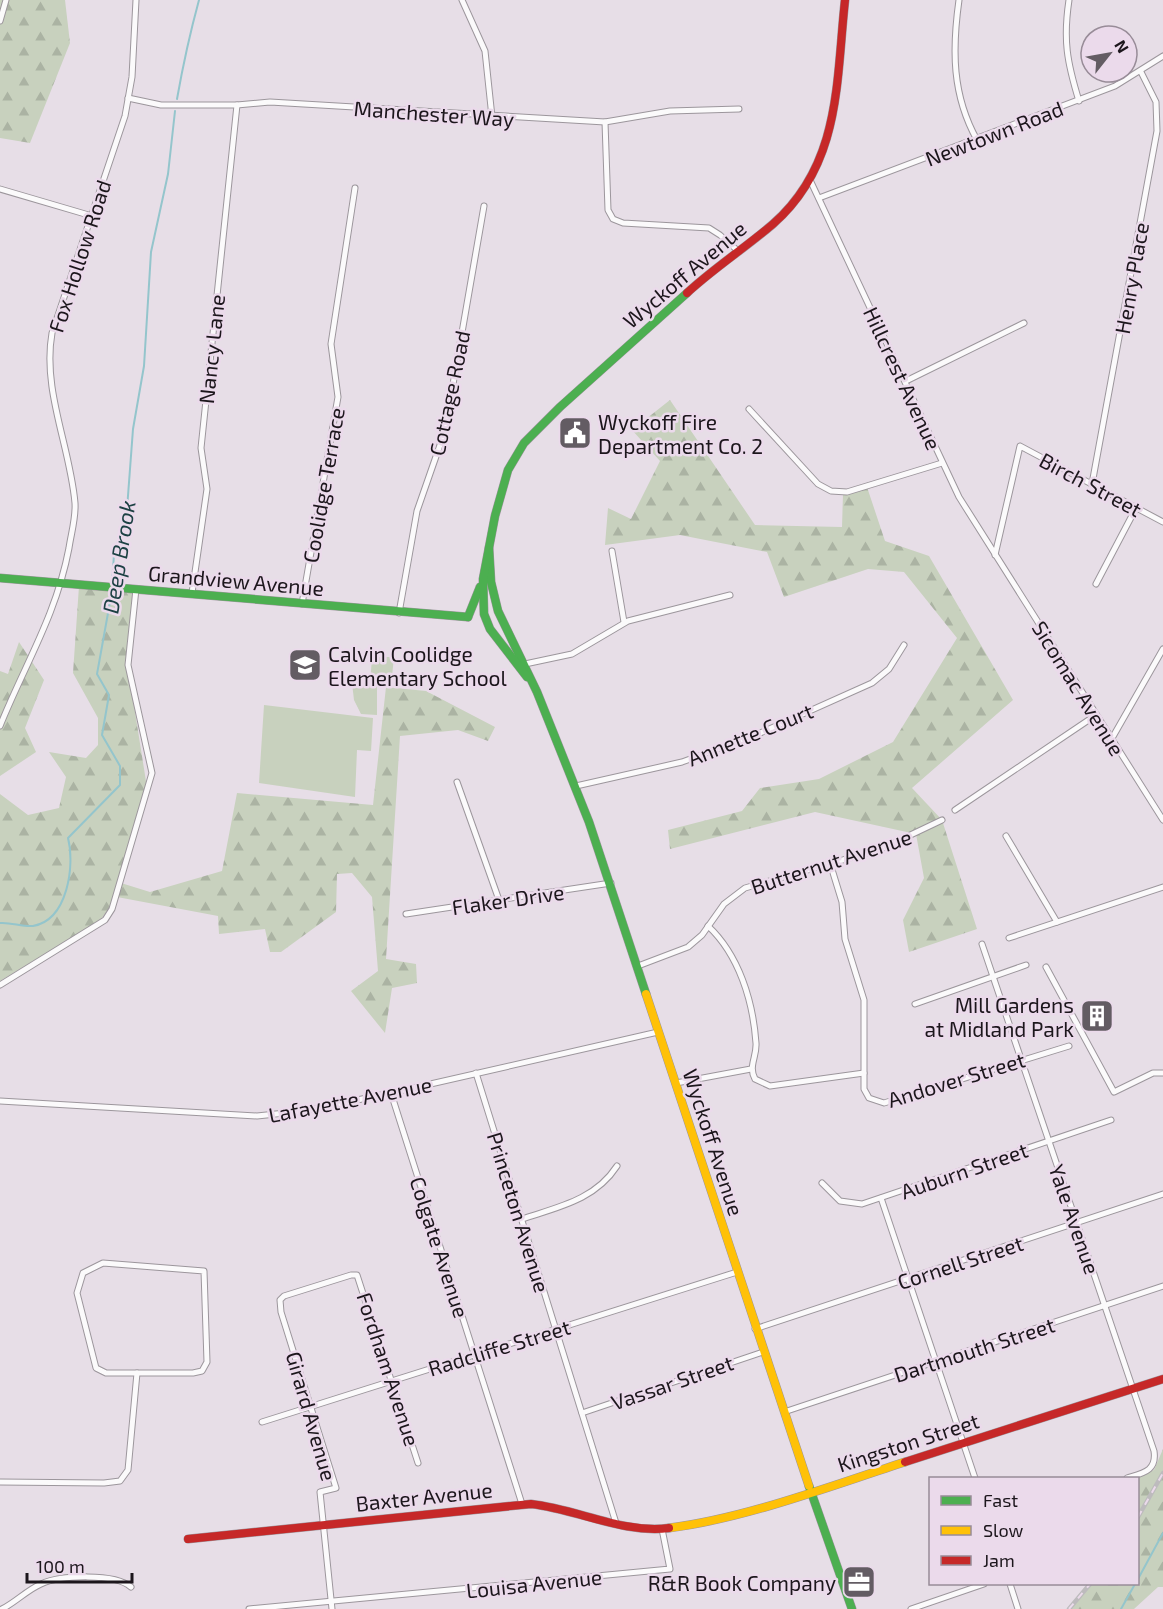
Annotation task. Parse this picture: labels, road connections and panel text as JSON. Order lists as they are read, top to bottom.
{
  "streets": {
    "main road": [
      "Wyckoff Avenue",
      "Grandview Avenue",
      "Kingston Street",
      "Baxter Avenue"
    ],
    "street": [
      "Manchester Way",
      "Newtown Road",
      "Fox Hollow Road",
      "Henry Place",
      "Nancy Lane",
      "Hillcrest Avenue",
      "Cottage Road",
      "Birch Street",
      "Coolidge Terrace",
      "Sicomac Avenue",
      "Annette Court",
      "Butternut Avenue",
      "Flaker Drive",
      "Andover Street",
      "Lafayette Avenue",
      "Auburn Street",
      "Princeton Avenue",
      "Yale Avenue",
      "Colgate Avenue",
      "Cornell Street",
      "Radcliffe Street",
      "Dartmouth Street",
      "Fordham Avenue",
      "Vassar Street",
      "Girard Avenue",
      "Louisa Avenue"
    ]
  },
  "crossings": [
    ["Manchester Way", "Fox Hollow Road"],
    ["Manchester Way", "Nancy Lane"],
    ["Newtown Road", "Henry Place"],
    ["Newtown Road", "Hillcrest Avenue"],
    ["Fox Hollow Road", "Grandview Avenue"],
    ["Wyckoff Avenue", "Hillcrest Avenue"],
    ["Wyckoff Avenue", "Grandview Avenue"],
    ["Wyckoff Avenue", "Annette Court"],
    ["Wyckoff Avenue", "Butternut Avenue"],
    ["Wyckoff Avenue", "Flaker Drive"],
    ["Wyckoff Avenue", "Lafayette Avenue"],
    ["Wyckoff Avenue", "Cornell Street"],
    ["Wyckoff Avenue", "Radcliffe Street"],
    ["Wyckoff Avenue", "Dartmouth Street"],
    ["Wyckoff Avenue", "Vassar Street"],
    ["Wyckoff Avenue", "Kingston Street"],
    ["Henry Place", "Birch Street"],
    ["Nancy Lane", "Grandview Avenue"],
    ["Hillcrest Avenue", "Birch Street"],
    ["Hillcrest Avenue", "Sicomac Avenue"],
    ["Cottage Road", "Grandview Avenue"],
    ["Birch Street", "Sicomac Avenue"],
    ["Coolidge Terrace", "Grandview Avenue"],
    ["Andover Street", "Yale Avenue"],
    ["Lafayette Avenue", "Princeton Avenue"],
    ["Lafayette Avenue", "Colgate Avenue"],
    ["Auburn Street", "Yale Avenue"],
    ["Princeton Avenue", "Radcliffe Street"],
    ["Princeton Avenue", "Vassar Street"],
    ["Princeton Avenue", "Baxter Avenue"],
    ["Yale Avenue", "Cornell Street"],
    ["Yale Avenue", "Dartmouth Street"],
    ["Yale Avenue", "Kingston Street"],
    ["Colgate Avenue", "Radcliffe Street"],
    ["Colgate Avenue", "Baxter Avenue"],
    ["Radcliffe Street", "Fordham Avenue"],
    ["Radcliffe Street", "Girard Avenue"],
    ["Fordham Avenue", "Girard Avenue"],
    ["Girard Avenue", "Baxter Avenue"],
    ["Kingston Street", "Baxter Avenue"],
    ["Kingston Street", "Louisa Avenue"],
    ["Baxter Avenue", "Louisa Avenue"]
  ],
  "water": ["Deep Brook"],
  "places": {
    "public building": ["Wyckoff Fire Department Co. 2"],
    "school or university": ["Calvin Coolidge Elementary School"],
    "building": ["Mill Gardens at Midland Park"],
    "office": ["R&R Book Company"]
  },
  "legend": ["Fast", "Slow", "Jam"],
  "scale_bar": "100 m",
  "north": "top right"
}
